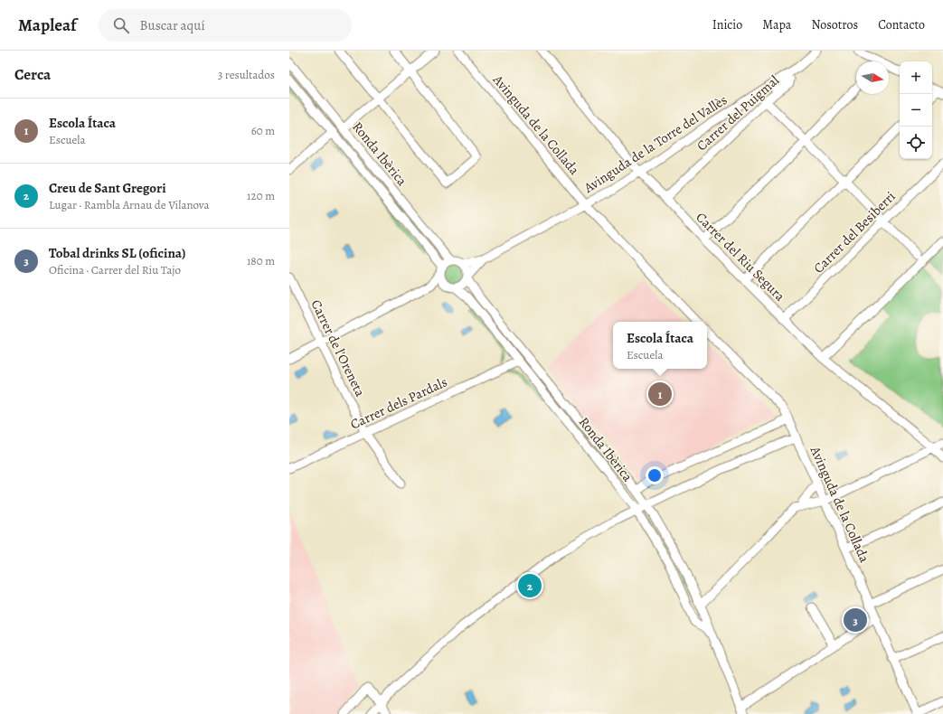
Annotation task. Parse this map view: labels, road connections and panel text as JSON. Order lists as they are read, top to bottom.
{
  "streets": {
    "street": [
      "Carrer del Puigmal",
      "Avinguda de la Collada",
      "Avinguda de la Torre del Vallès",
      "Ronda Ibèrica",
      "Carrer del Besiberri",
      "Carrer del Riu Segura",
      "Carrer de l'Oreneta",
      "Carrer dels Pardals"
    ]
  },
  "crossings": [
    ["Carrer del Puigmal", "Avinguda de la Torre del Vallès"],
    ["Carrer del Puigmal", "Carrer del Riu Segura"],
    ["Avinguda de la Collada", "Avinguda de la Torre del Vallès"],
    ["Avinguda de la Torre del Vallès", "Ronda Ibèrica"],
    ["Avinguda de la Torre del Vallès", "Carrer del Riu Segura"],
    ["Ronda Ibèrica", "Carrer dels Pardals"],
    ["Carrer del Besiberri", "Carrer del Riu Segura"],
    ["Carrer de l'Oreneta", "Carrer dels Pardals"]
  ],
  "north": "right",
  "page": {
    "header": "Mapleaf",
    "search": "Buscar aquí",
    "nav": [
      "Inicio",
      "Mapa",
      "Nosotros",
      "Contacto"
    ],
    "heading": ["Cerca", "3 resultados"],
    "map_buttons": ["+", "−"],
    "list": [
      {
        "mark": "1",
        "name": "Escola Ítaca",
        "note": "Escuela",
        "value": "60 m"
      },
      {
        "mark": "2",
        "name": "Creu de Sant Gregori",
        "note": "Lugar · Rambla Arnau de Vilanova",
        "value": "120 m"
      },
      {
        "mark": "3",
        "name": "Tobal drinks SL (oficina)",
        "note": "Oficina · Carrer del Riu Tajo",
        "value": "180 m"
      }
    ],
    "popup": ["Escola Ítaca", "Escuela"],
    "pins": ["1", "2", "3"]
  }
}
